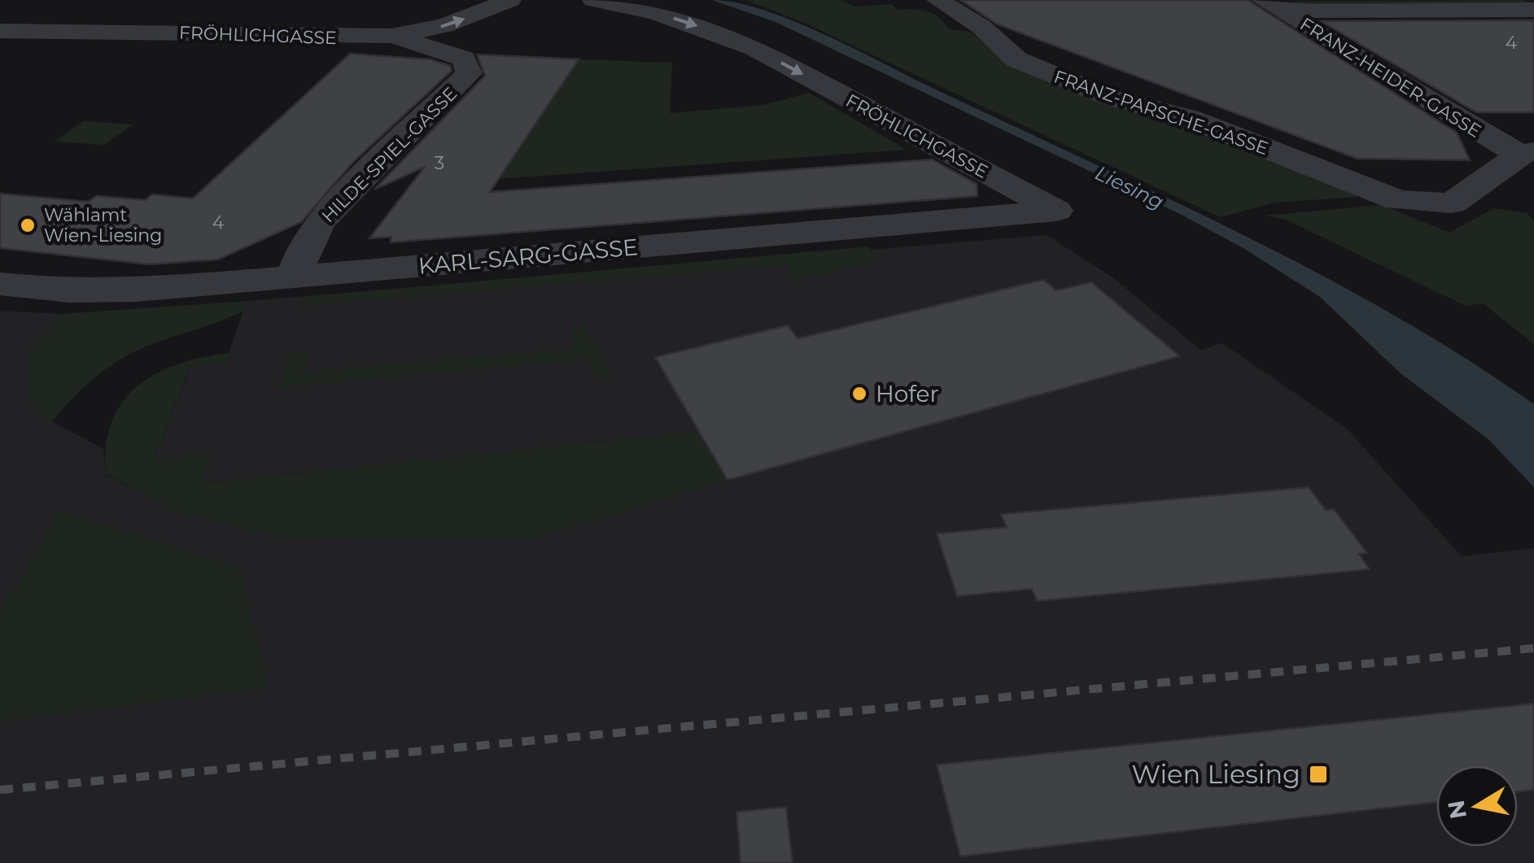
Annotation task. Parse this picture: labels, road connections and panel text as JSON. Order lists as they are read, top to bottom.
{
  "streets": {
    "street": [
      "FRÖHLICHGASSE",
      "FRANZ-HEIDER-GASSE",
      "FRANZ-PARSCHE-GASSE",
      "HILDE-SPIEL-GASSE",
      "KARL-SARG-GASSE"
    ]
  },
  "crossings": [
    ["FRÖHLICHGASSE", "HILDE-SPIEL-GASSE"],
    ["FRÖHLICHGASSE", "KARL-SARG-GASSE"],
    ["FRANZ-HEIDER-GASSE", "FRANZ-PARSCHE-GASSE"],
    ["HILDE-SPIEL-GASSE", "KARL-SARG-GASSE"]
  ],
  "one_way": ["FRÖHLICHGASSE"],
  "water": ["Liesing"],
  "places": {
    "other": ["Wählamt Wien-Liesing", "Hofer"],
    "transit": ["Wien Liesing"]
  },
  "house_numbers": ["4", "3", "4"],
  "north": "left"
}
